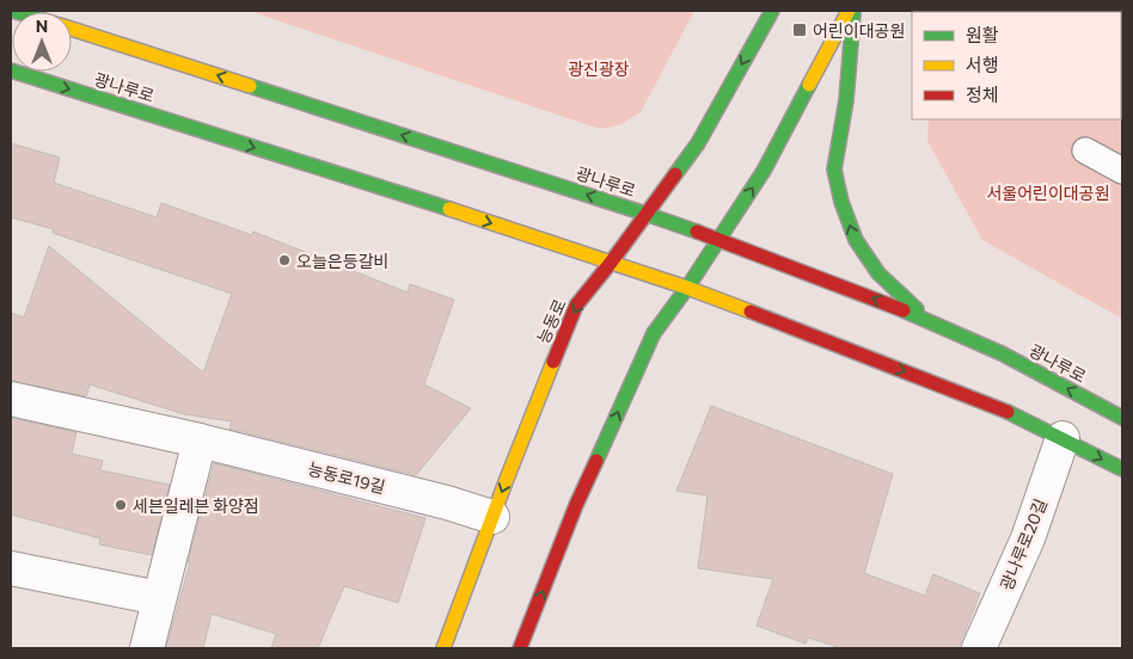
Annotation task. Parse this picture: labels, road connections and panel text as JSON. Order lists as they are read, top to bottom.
{
  "streets": {
    "main road": ["광나루로", "능동로"],
    "street": ["능동로19길", "광나루로20길"]
  },
  "crossings": [
    ["광나루로", "능동로"],
    ["광나루로", "광나루로20길"],
    ["능동로", "능동로19길"]
  ],
  "parks": ["광진광장", "서울어린이대공원"],
  "places": {
    "transit": ["어린이대공원"],
    "other": ["오늘은등갈비", "세븐일레븐 화양점"]
  },
  "legend": ["원활", "서행", "정체"],
  "north": "top"
}
